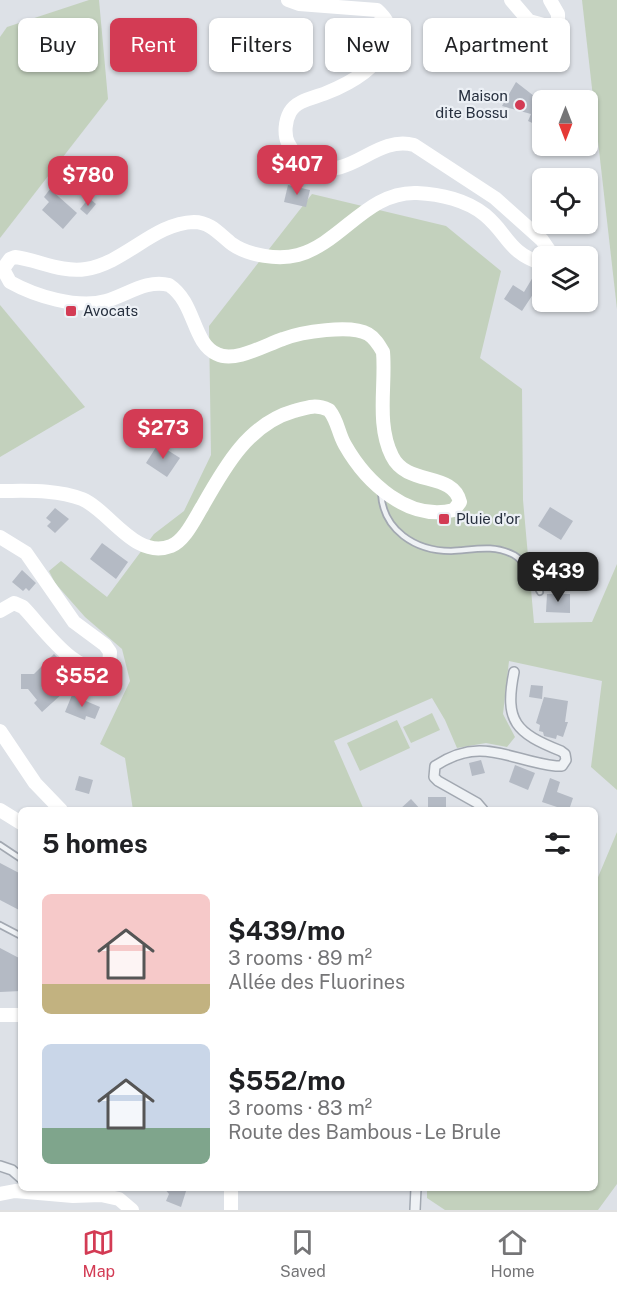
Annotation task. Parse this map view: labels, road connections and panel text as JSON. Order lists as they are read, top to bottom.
{
  "places": {
    "other": ["Maison dite Bossu"],
    "transit": ["Avocats", "Pluie d'or"]
  },
  "north": "bottom",
  "page": {
    "chip": [
      "Buy",
      "Rent",
      "Filters",
      "New",
      "Apartment"
    ],
    "price": [
      "$407",
      "$780",
      "$273",
      "$439",
      "$552"
    ],
    "heading": "5 homes",
    "list": [
      {
        "name": "$439/mo",
        "note": "3 rooms · 89 m² · Allée des Fluorines"
      },
      {
        "name": "$552/mo",
        "note": "3 rooms · 83 m² · Route des Bambous - Le Brule"
      }
    ],
    "tabs": ["Map", "Saved", "Home"]
  }
}
